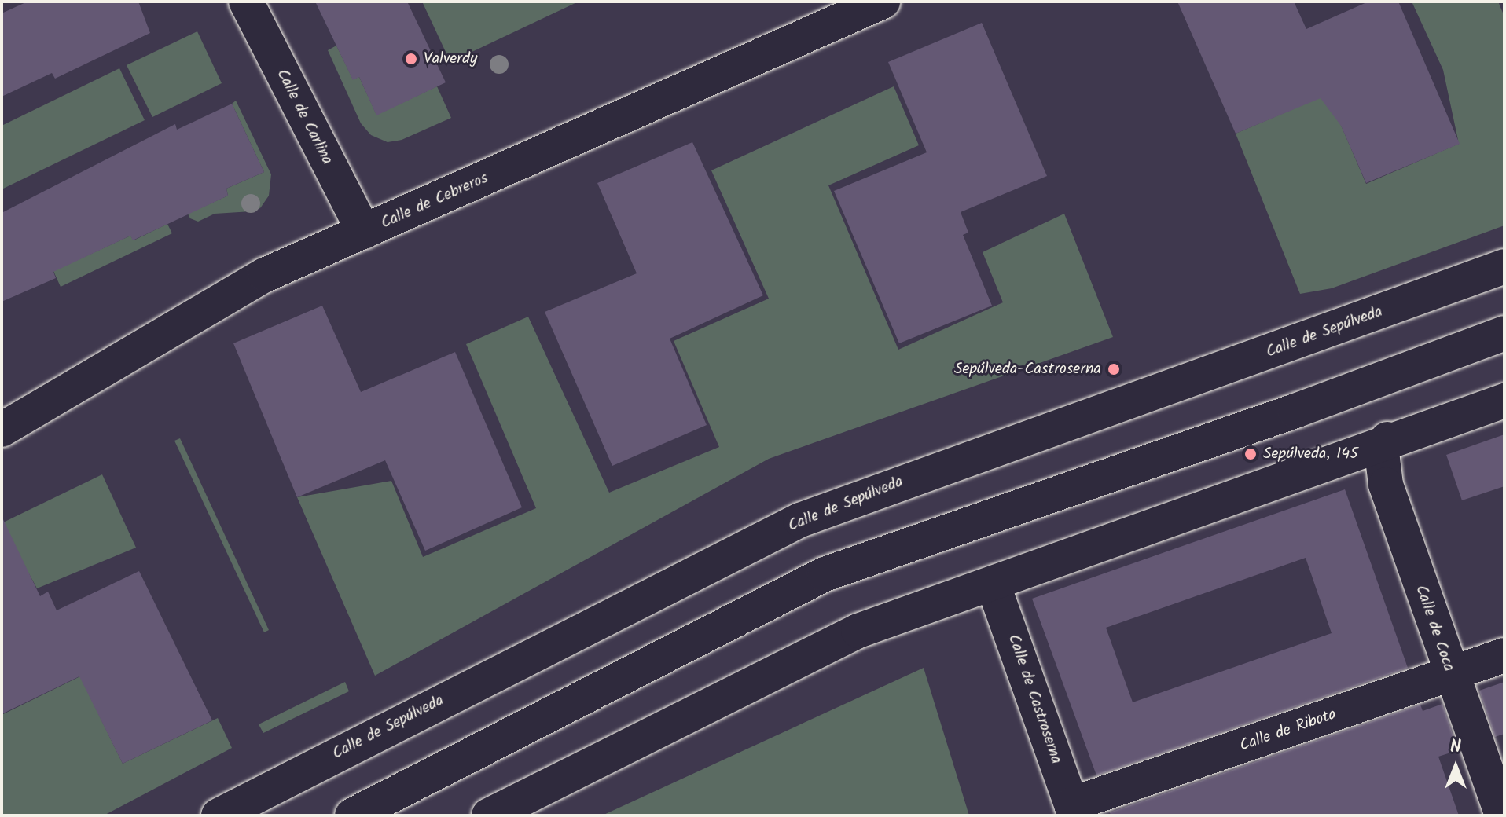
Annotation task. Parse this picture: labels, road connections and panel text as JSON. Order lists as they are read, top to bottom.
{
  "streets": {
    "street": [
      "Calle de Carlina",
      "Calle de Cebreros",
      "Calle de Sepúlveda",
      "Calle de Coca",
      "Calle de Castroserna",
      "Calle de Ribota"
    ]
  },
  "crossings": [
    ["Calle de Carlina", "Calle de Cebreros"],
    ["Calle de Coca", "Calle de Ribota"],
    ["Calle de Castroserna", "Calle de Ribota"]
  ],
  "places": ["Valverdy", "Sepúlveda-Castroserna", "Sepúlveda, 145"],
  "north": "top"
}
